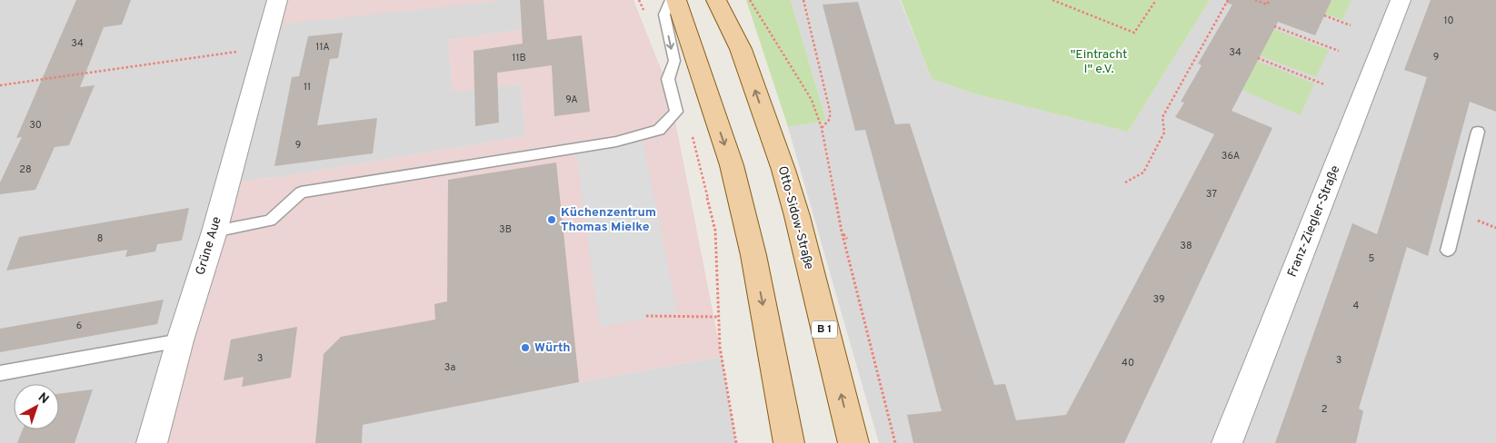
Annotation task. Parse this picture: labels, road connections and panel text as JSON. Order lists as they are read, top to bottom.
{
  "streets": {
    "main road": ["Otto-Sidow-Straße", "B 1"],
    "street": ["Franz-Ziegler-Straße", "Grüne Aue"]
  },
  "parks": ["\"Eintracht I\" e.V."],
  "places": ["Küchenzentrum Thomas Mielke", "Würth"],
  "house_numbers": [
    "10",
    "34",
    "11A",
    "34",
    "9",
    "11B",
    "11",
    "9A",
    "30",
    "9",
    "36A",
    "28",
    "37",
    "3B",
    "8",
    "38",
    "5",
    "39",
    "4",
    "6",
    "3",
    "3",
    "40",
    "3a",
    "2"
  ],
  "north": "top right"
}
